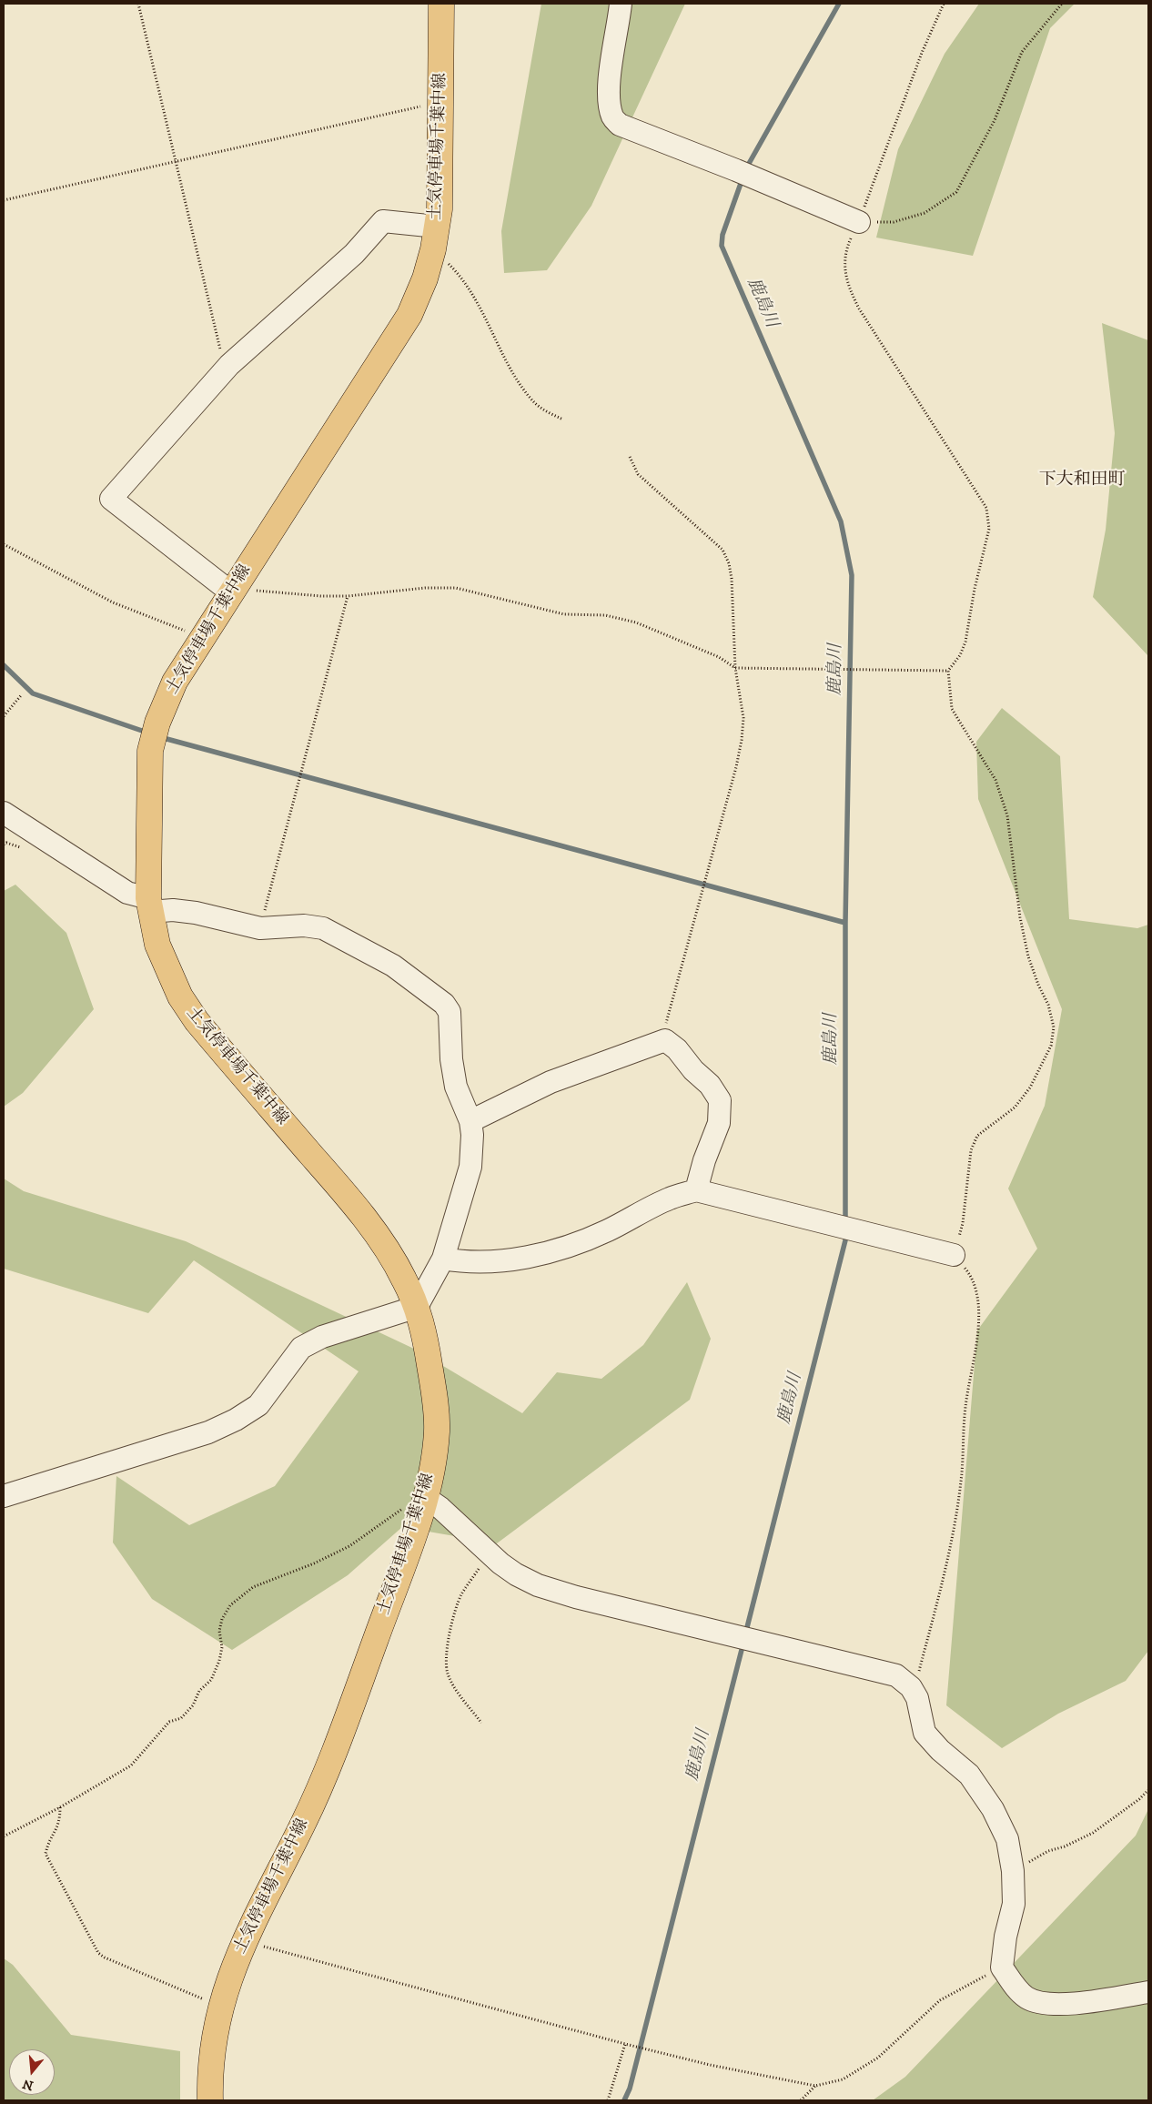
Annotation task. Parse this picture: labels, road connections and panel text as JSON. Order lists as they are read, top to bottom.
{
  "streets": {
    "main road": ["土気停車場千葉中線"]
  },
  "districts": ["下大和田町"],
  "water": ["鹿島川"],
  "north": "bottom"
}
